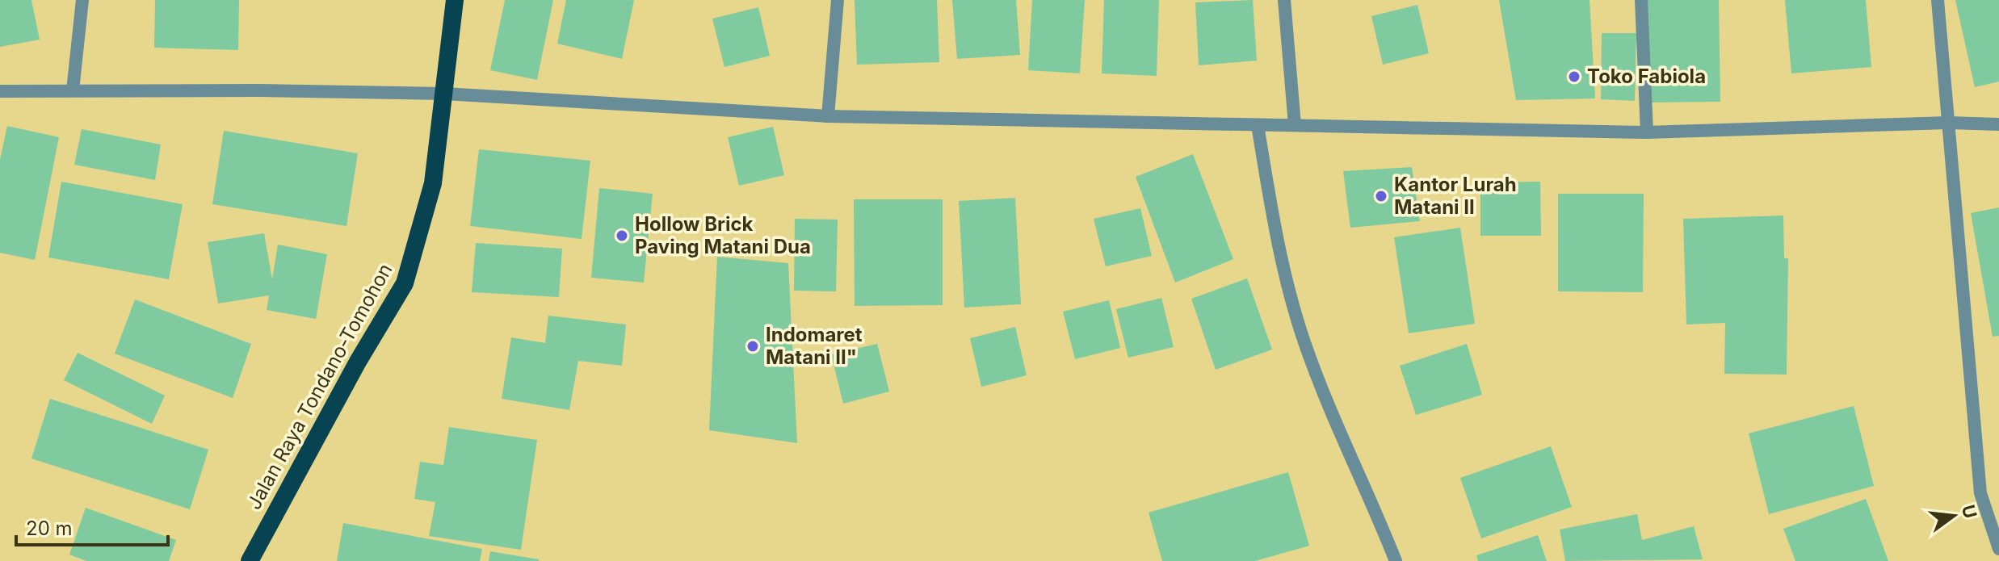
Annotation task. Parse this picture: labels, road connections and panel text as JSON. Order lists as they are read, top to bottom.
{
  "streets": {
    "highway": ["Jalan Raya Tondano-Tomohon"]
  },
  "places": [
    "Toko Fabiola",
    "Kantor Lurah Matani II",
    "Hollow Brick Paving Matani Dua",
    "Indomaret Matani II\""
  ],
  "scale_bar": "20 m",
  "north": "right"
}
